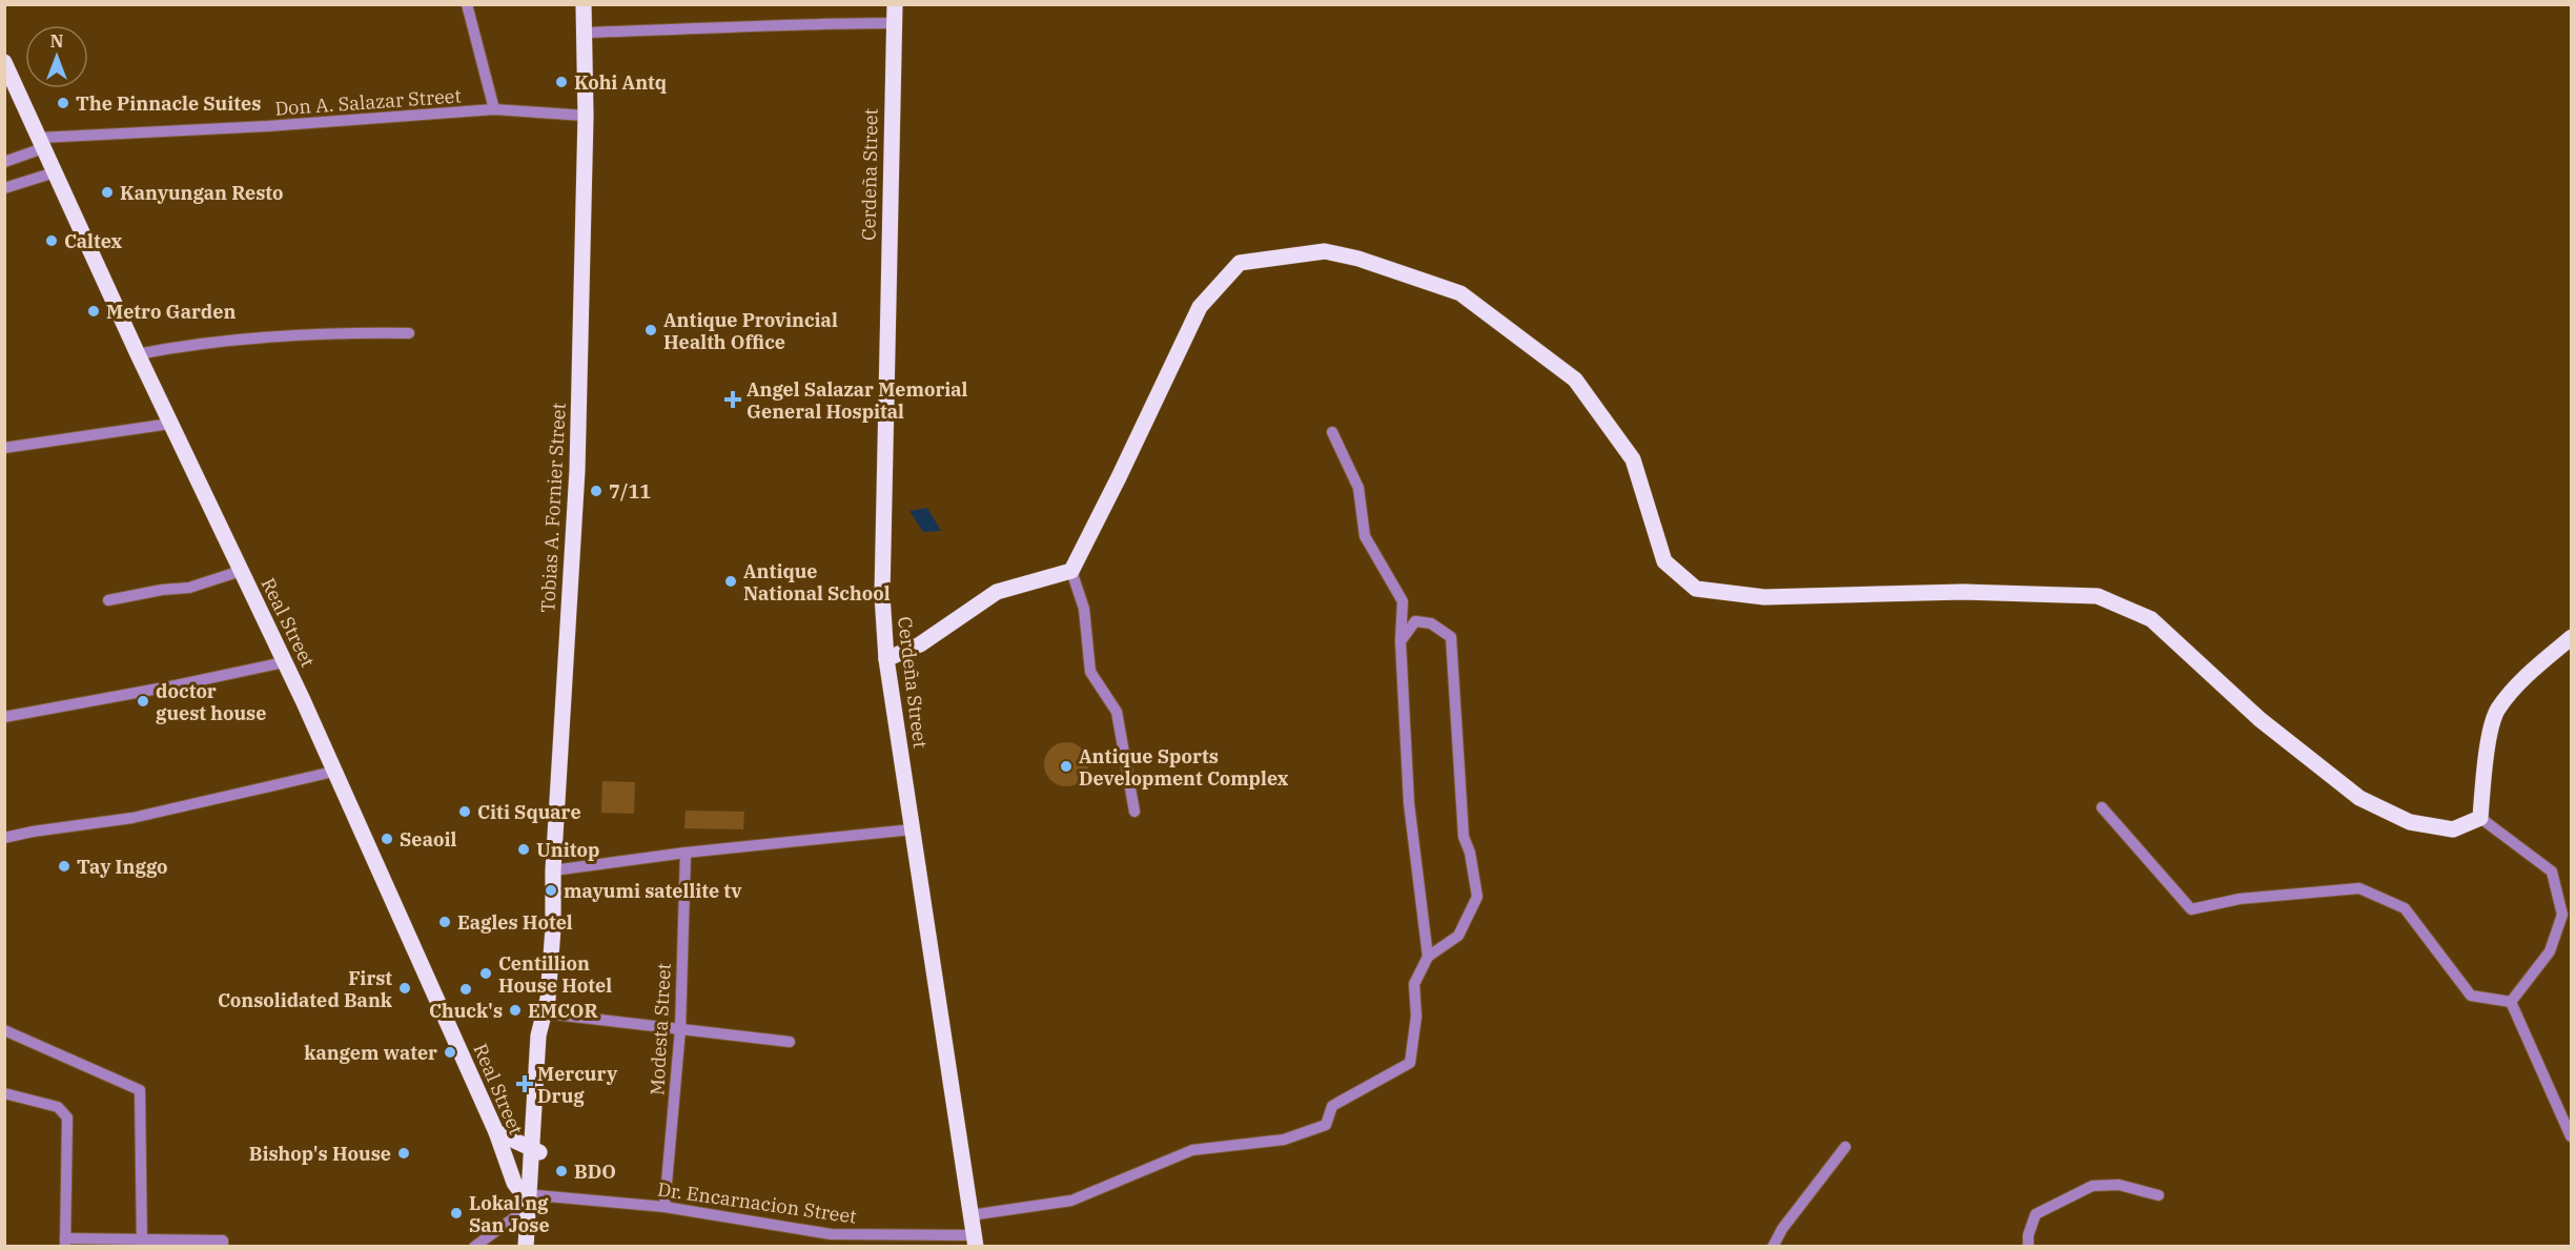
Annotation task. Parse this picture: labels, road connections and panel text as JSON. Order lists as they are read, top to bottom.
{
  "streets": {
    "main road": ["Cerdeña Street", "Tobias A. Fornier Street", "Real Street"],
    "street": ["Don A. Salazar Street", "Modesta Street", "Dr. Encarnacion Street"]
  },
  "crossings": [
    ["Don A. Salazar Street", "Tobias A. Fornier Street"],
    ["Don A. Salazar Street", "Real Street"],
    ["Cerdeña Street", "Dr. Encarnacion Street"],
    ["Tobias A. Fornier Street", "Real Street"],
    ["Tobias A. Fornier Street", "Dr. Encarnacion Street"],
    ["Real Street", "Dr. Encarnacion Street"],
    ["Modesta Street", "Dr. Encarnacion Street"]
  ],
  "places": {
    "other": [
      "Kohi Antq",
      "The Pinnacle Suites",
      "Kanyungan Resto",
      "Caltex",
      "Metro Garden",
      "Antique Provincial Health Office",
      "7/11",
      "Antique National School",
      "doctor guest house",
      "Antique Sports Development Complex",
      "Citi Square",
      "Seaoil",
      "Unitop",
      "Tay Inggo",
      "mayumi satellite tv",
      "Eagles Hotel",
      "Centillion House Hotel",
      "First Consolidated Bank",
      "Chuck's",
      "EMCOR",
      "kangem water",
      "Bishop's House",
      "BDO",
      "Lokal ng San Jose"
    ],
    "health": ["Angel Salazar Memorial General Hospital", "Mercury Drug"]
  },
  "north": "top"
}
